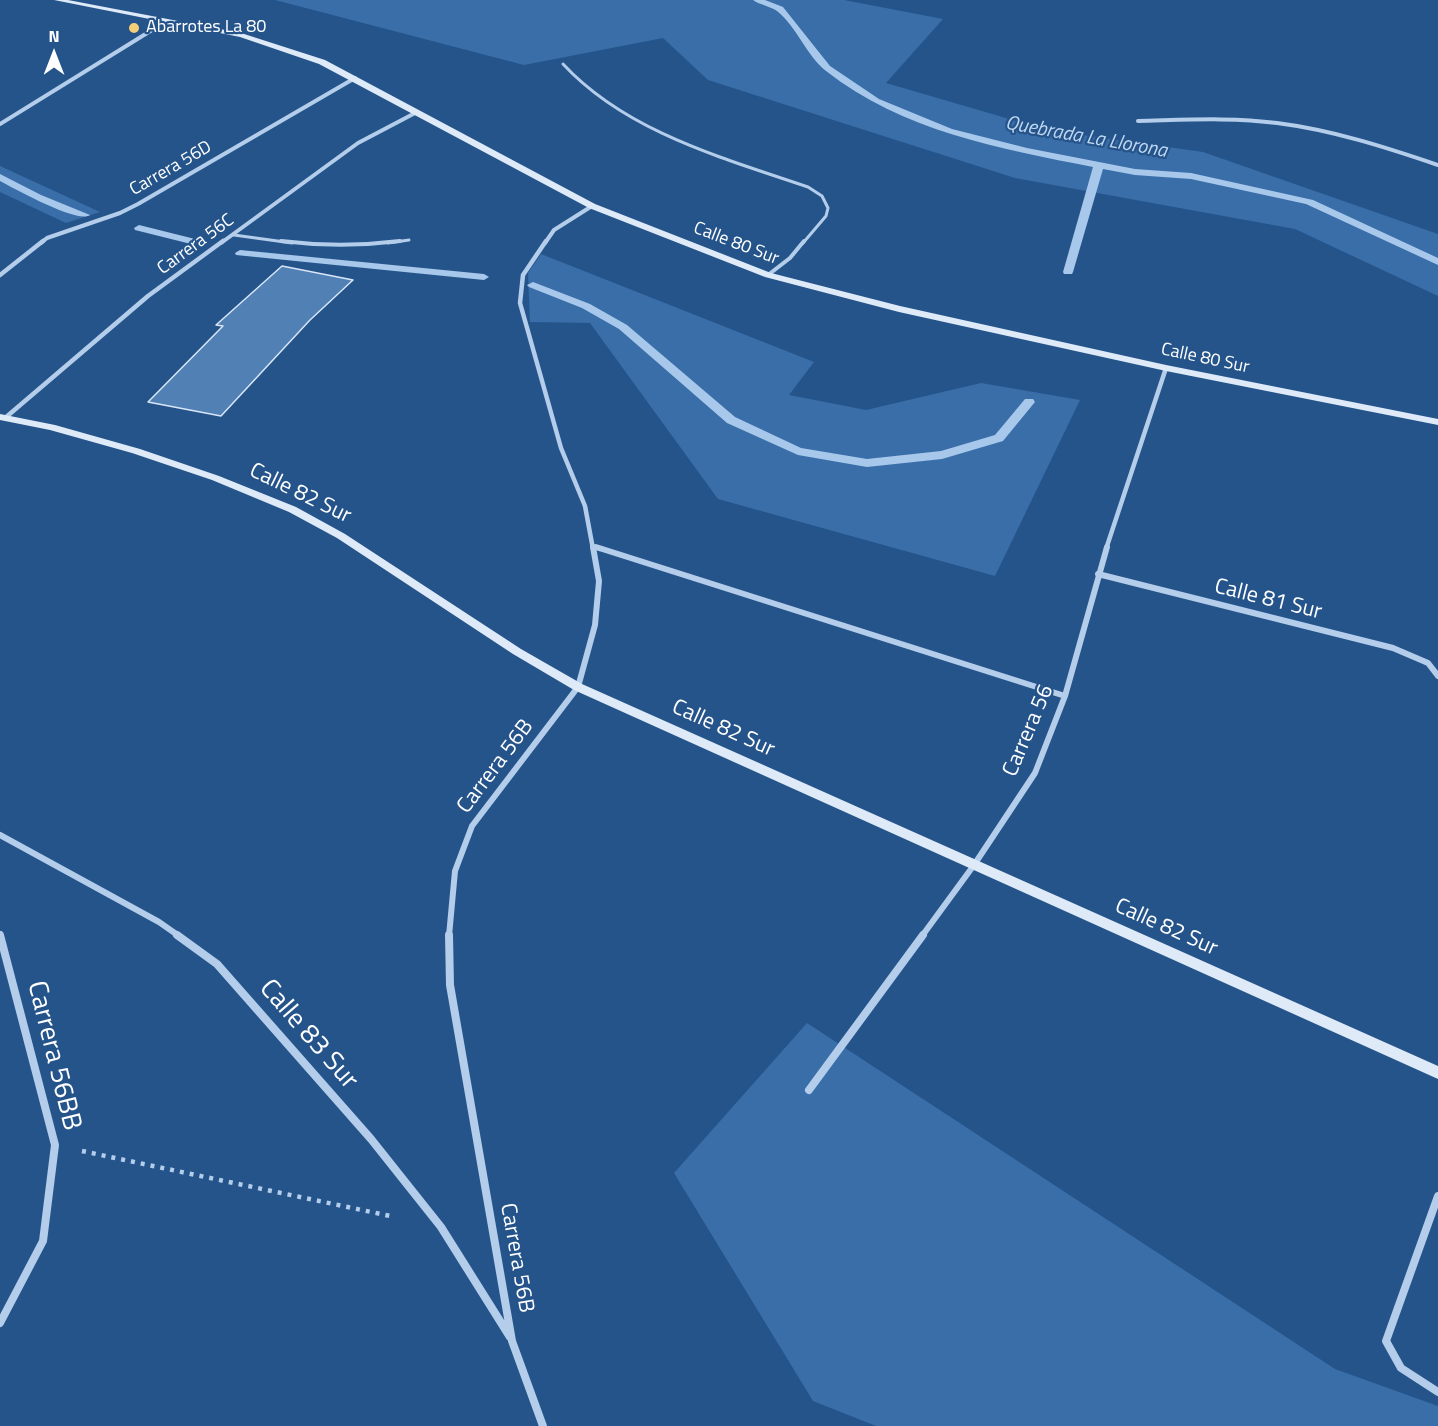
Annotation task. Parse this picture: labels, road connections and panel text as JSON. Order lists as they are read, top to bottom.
{
  "streets": {
    "street": [
      "Carrera 56D",
      "Calle 80 Sur",
      "Carrera 56C",
      "Calle 82 Sur",
      "Calle 81 Sur",
      "Carrera 56",
      "Carrera 56B",
      "Calle 83 Sur",
      "Carrera 56BB"
    ]
  },
  "crossings": [
    ["Carrera 56D", "Calle 80 Sur"],
    ["Calle 80 Sur", "Carrera 56C"],
    ["Calle 80 Sur", "Carrera 56"],
    ["Calle 80 Sur", "Carrera 56B"],
    ["Carrera 56C", "Calle 82 Sur"],
    ["Calle 82 Sur", "Carrera 56"],
    ["Calle 82 Sur", "Carrera 56B"],
    ["Calle 81 Sur", "Carrera 56"],
    ["Carrera 56B", "Calle 83 Sur"]
  ],
  "water": ["Quebrada La Llorona"],
  "places": ["Abarrotes La 80"],
  "north": "top"
}
